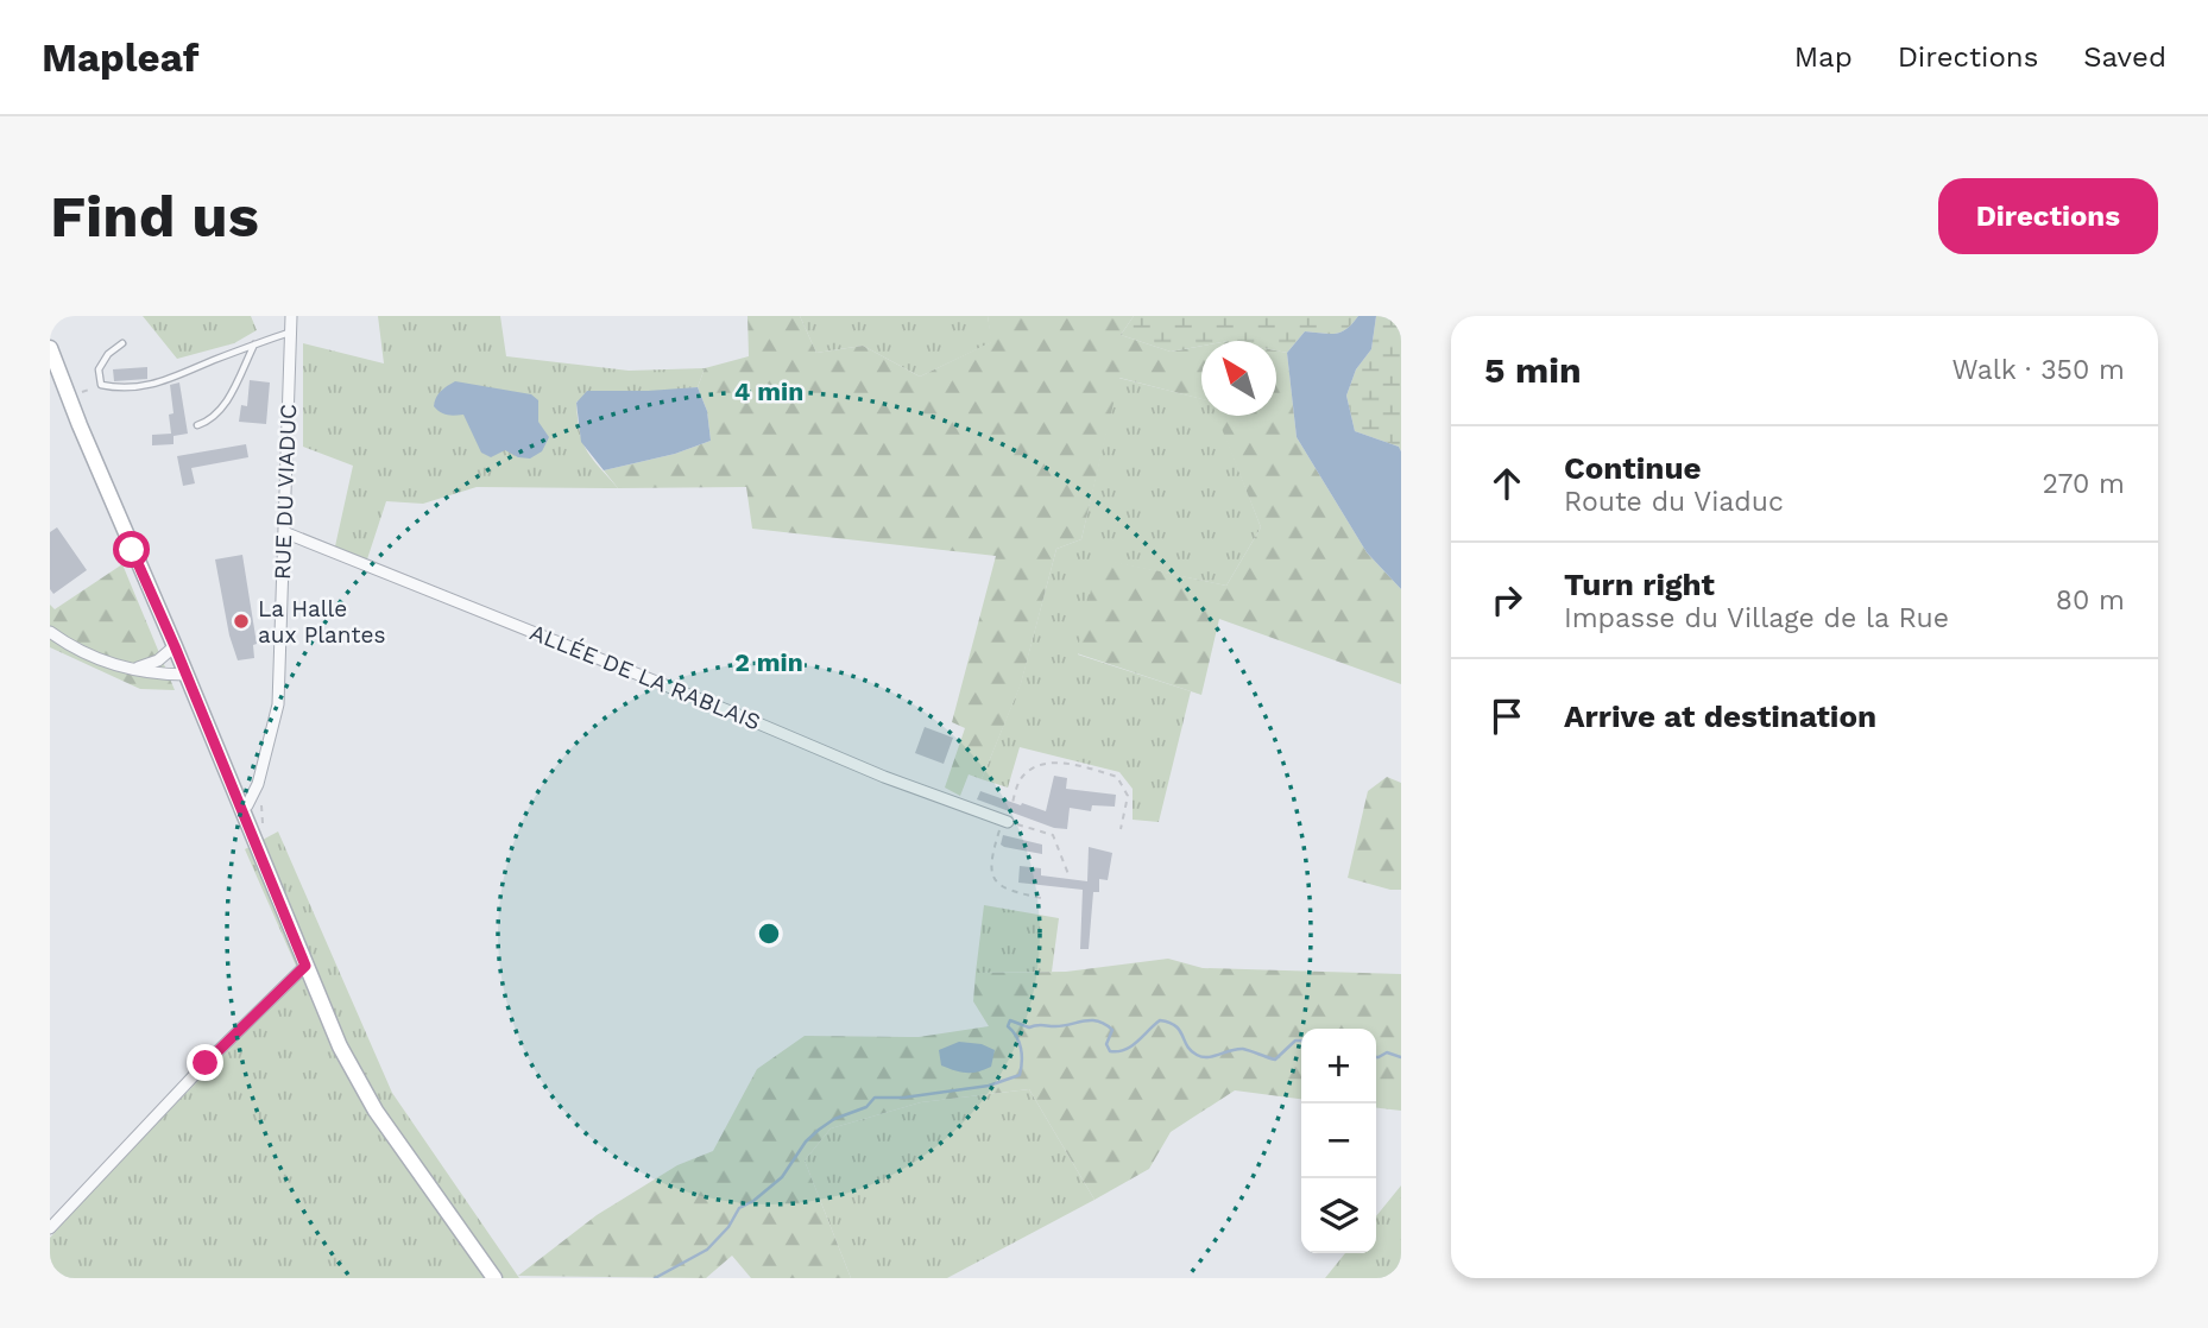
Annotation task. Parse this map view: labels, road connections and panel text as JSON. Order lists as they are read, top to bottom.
{
  "streets": {
    "street": ["RUE DU VIADUC", "ALLÉE DE LA RABLAIS"]
  },
  "crossings": [
    ["RUE DU VIADUC", "ALLÉE DE LA RABLAIS"]
  ],
  "places": ["La Halle aux Plantes"],
  "north": "top left",
  "page": {
    "header": "Mapleaf",
    "nav": ["Map", "Directions", "Saved"],
    "buttons": "Directions",
    "title": "Find us",
    "heading": ["5 min", "Walk · 350 m"],
    "list": [
      ["Continue", "Route du Viaduc", "270 m"],
      ["Turn right", "Impasse du Village de la Rue", "80 m"],
      "Arrive at destination"
    ],
    "map_buttons": ["+", "−"]
  },
  "rings": ["4 min", "2 min"]
}
